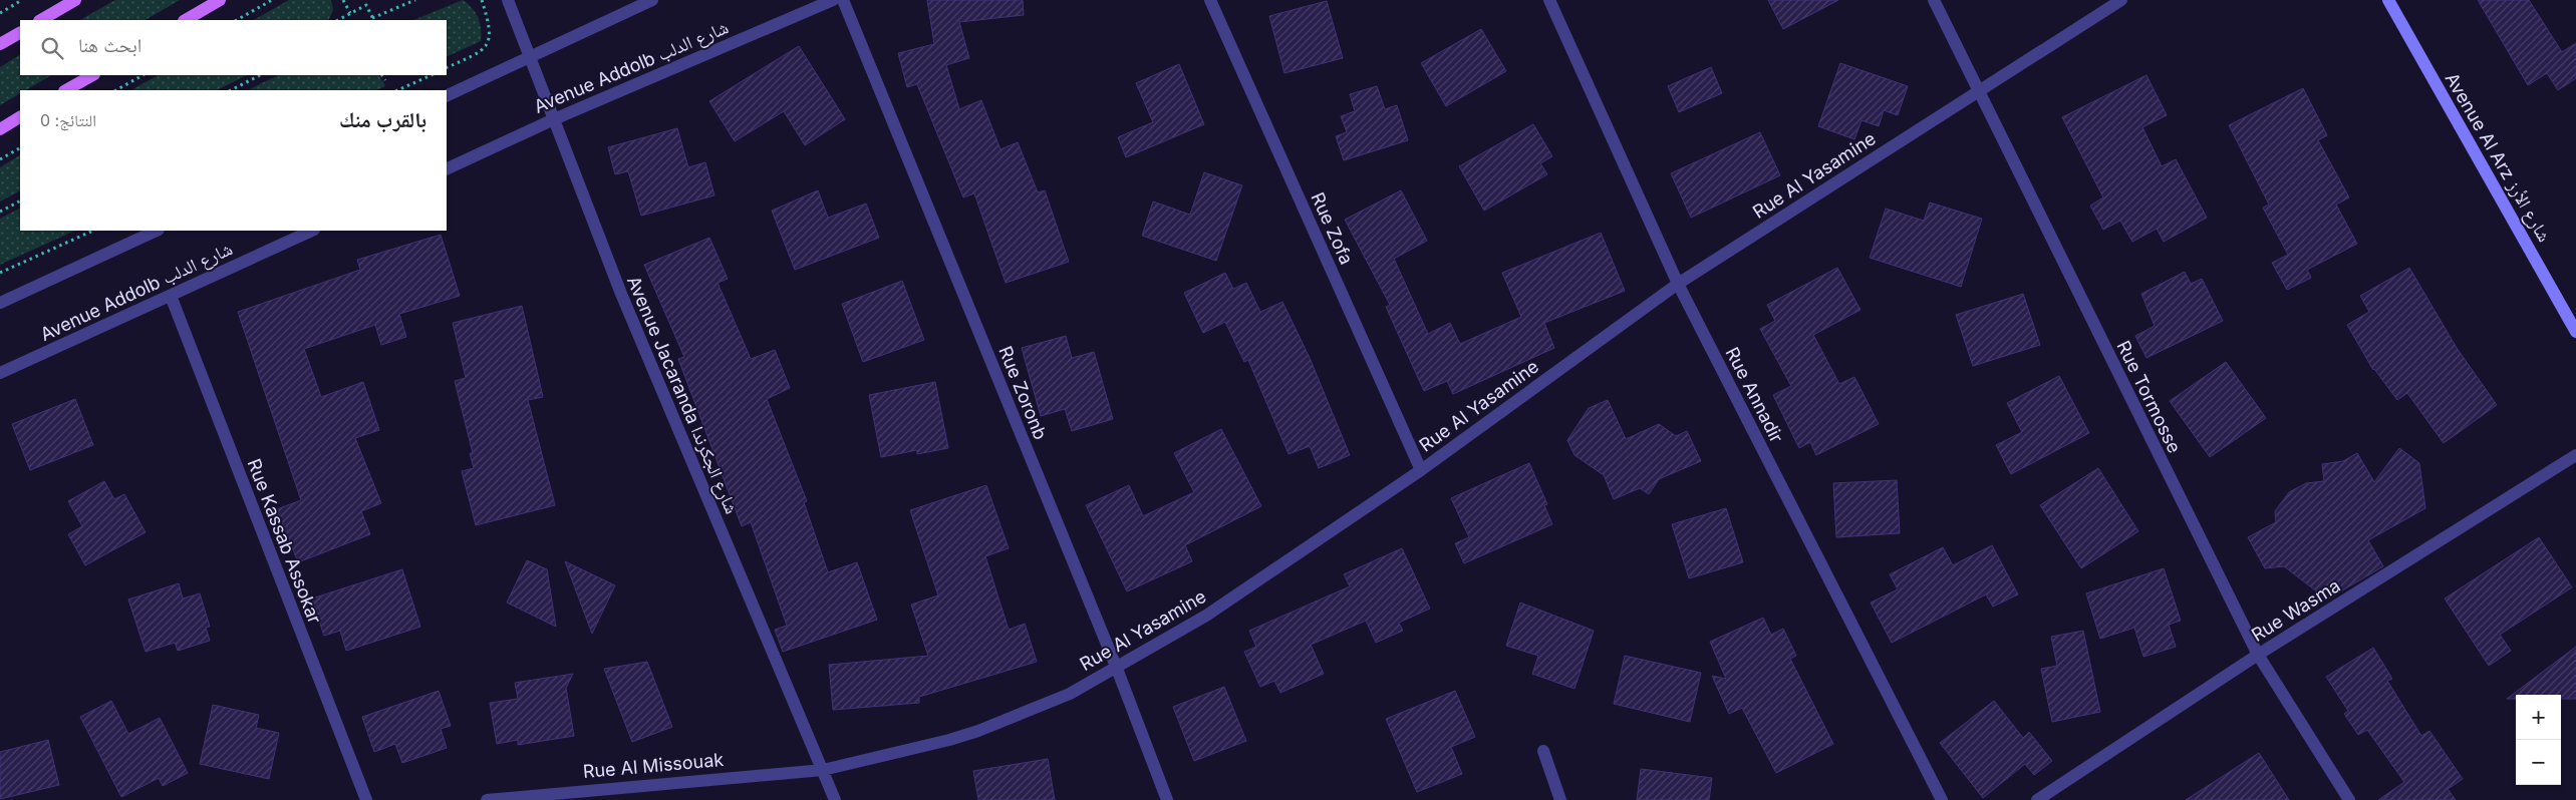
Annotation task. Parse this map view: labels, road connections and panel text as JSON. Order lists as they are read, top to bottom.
{
  "streets": {
    "street": [
      "Avenue Addolb شارع الدلب",
      "Avenue Al Arz شارع الأرز",
      "Rue Al Yasamine",
      "Rue Zofa",
      "Rue Zoronb",
      "Avenue Jacaranda شارع الجكرندا",
      "Rue Annadir",
      "Rue Tormosse",
      "Rue Kassab Assokar",
      "Rue Wasma",
      "Rue Al Missouak"
    ]
  },
  "crossings": [
    ["Avenue Addolb شارع الدلب", "Avenue Jacaranda شارع الجكرندا"],
    ["Avenue Addolb شارع الدلب", "Rue Kassab Assokar"],
    ["Rue Al Yasamine", "Rue Zofa"],
    ["Rue Al Yasamine", "Rue Zoronb"],
    ["Rue Al Yasamine", "Avenue Jacaranda شارع الجكرندا"],
    ["Rue Al Yasamine", "Rue Annadir"],
    ["Rue Al Yasamine", "Rue Tormosse"],
    ["Rue Al Yasamine", "Rue Al Missouak"],
    ["Avenue Jacaranda شارع الجكرندا", "Rue Al Missouak"],
    ["Rue Tormosse", "Rue Wasma"]
  ],
  "page": {
    "search": "ابحث هنا",
    "heading": ["بالقرب منك", "النتائج: 0"],
    "map_buttons": ["+", "−"]
  }
}
